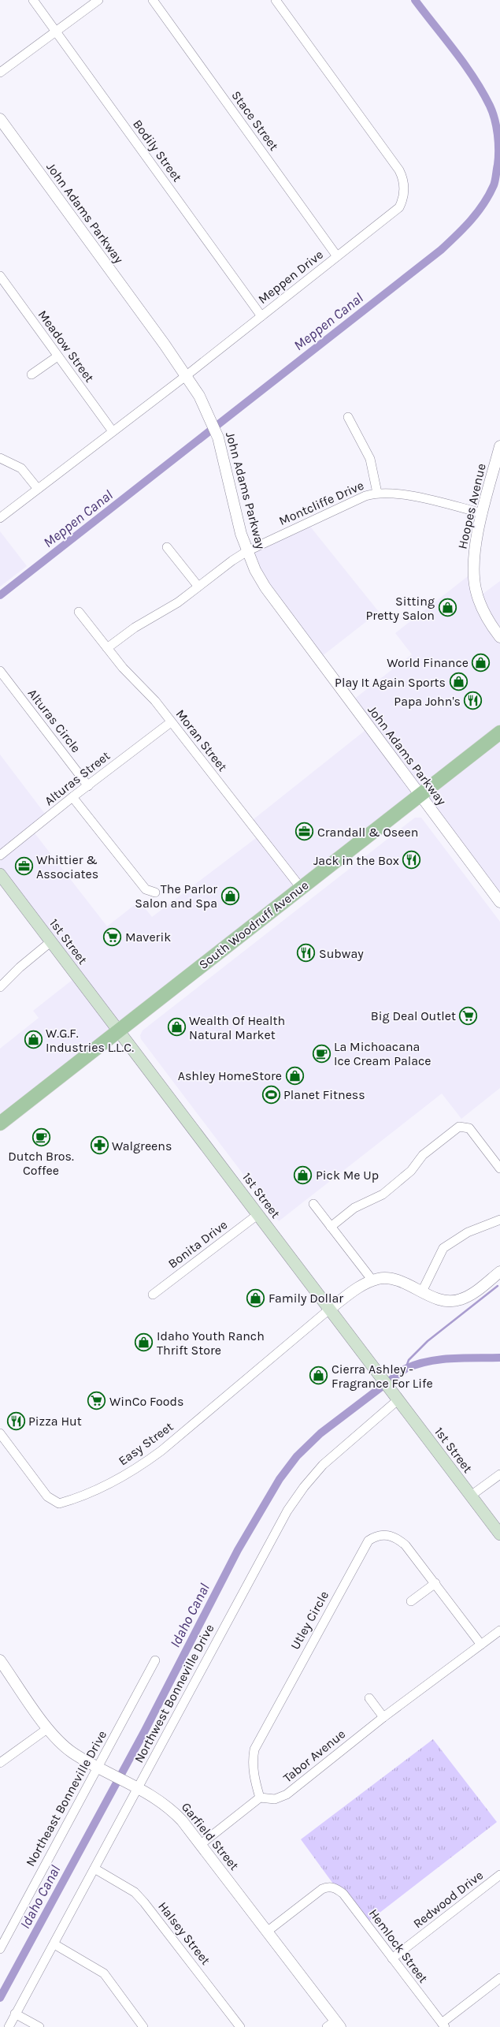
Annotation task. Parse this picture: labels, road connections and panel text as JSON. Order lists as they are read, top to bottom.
{
  "streets": {
    "main road": ["South Woodruff Avenue", "1st Street"],
    "street": [
      "Stace Street",
      "Bodily Street",
      "John Adams Parkway",
      "Meppen Drive",
      "Meadow Street",
      "Montcliffe Drive",
      "Hoopes Avenue",
      "Alturas Circle",
      "Moran Street",
      "Alturas Street",
      "Bonita Drive",
      "Easy Street",
      "Utley Circle",
      "Northwest Bonneville Drive",
      "Tabor Avenue",
      "Northeast Bonneville Drive",
      "Garfield Street",
      "Redwood Drive",
      "Halsey Street",
      "Hemlock Street"
    ]
  },
  "crossings": [
    ["Stace Street", "Meppen Drive"],
    ["Bodily Street", "Meppen Drive"],
    ["John Adams Parkway", "Meppen Drive"],
    ["John Adams Parkway", "Montcliffe Drive"],
    ["John Adams Parkway", "South Woodruff Avenue"],
    ["Meppen Drive", "Meadow Street"],
    ["Montcliffe Drive", "Hoopes Avenue"],
    ["Montcliffe Drive", "Moran Street"],
    ["Alturas Circle", "Alturas Street"],
    ["Moran Street", "Alturas Street"],
    ["Moran Street", "South Woodruff Avenue"],
    ["South Woodruff Avenue", "1st Street"],
    ["1st Street", "Bonita Drive"],
    ["1st Street", "Easy Street"],
    ["1st Street", "Northwest Bonneville Drive"],
    ["Utley Circle", "Tabor Avenue"],
    ["Northwest Bonneville Drive", "Garfield Street"],
    ["Northwest Bonneville Drive", "Halsey Street"],
    ["Northeast Bonneville Drive", "Garfield Street"],
    ["Garfield Street", "Hemlock Street"],
    ["Redwood Drive", "Hemlock Street"]
  ],
  "water": ["Meppen Canal", "Idaho Canal"],
  "places": {
    "shop": [
      "Sitting Pretty Salon",
      "World Finance",
      "Play It Again Sports",
      "The Parlor Salon and Spa",
      "Wealth Of Health Natural Market",
      "W.G.F. Industries L.L.C.",
      "Ashley HomeStore",
      "Pick Me Up",
      "Family Dollar",
      "Idaho Youth Ranch Thrift Store",
      "Cierra Ashley - Fragrance For Life"
    ],
    "restaurant": [
      "Papa John's",
      "Jack in the Box",
      "Subway",
      "Pizza Hut"
    ],
    "office": ["Crandall & Oseen", "Whittier & Associates"],
    "supermarket": ["Maverik", "Big Deal Outlet", "WinCo Foods"],
    "cafe": ["La Michoacana Ice Cream Palace", "Dutch Bros. Coffee"],
    "sports": ["Planet Fitness"],
    "pharmacy": ["Walgreens"]
  }
}
